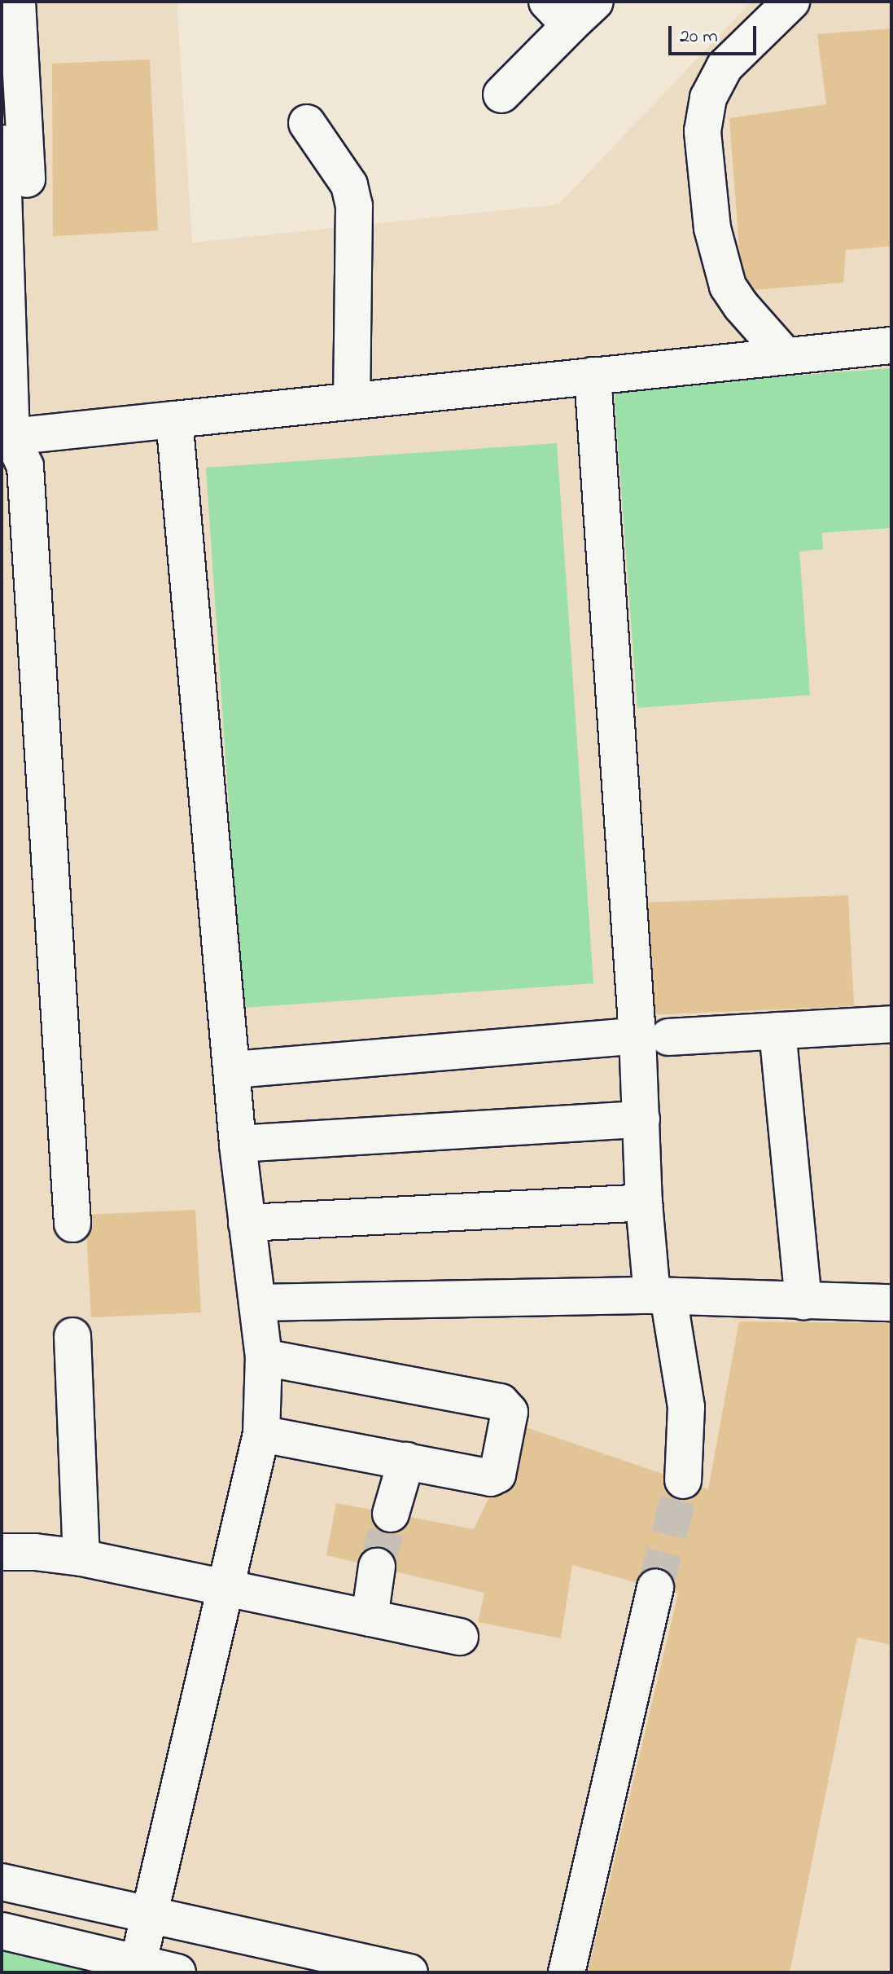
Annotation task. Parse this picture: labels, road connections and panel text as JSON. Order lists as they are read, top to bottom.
{
  "scale_bar": "20 m"
}
